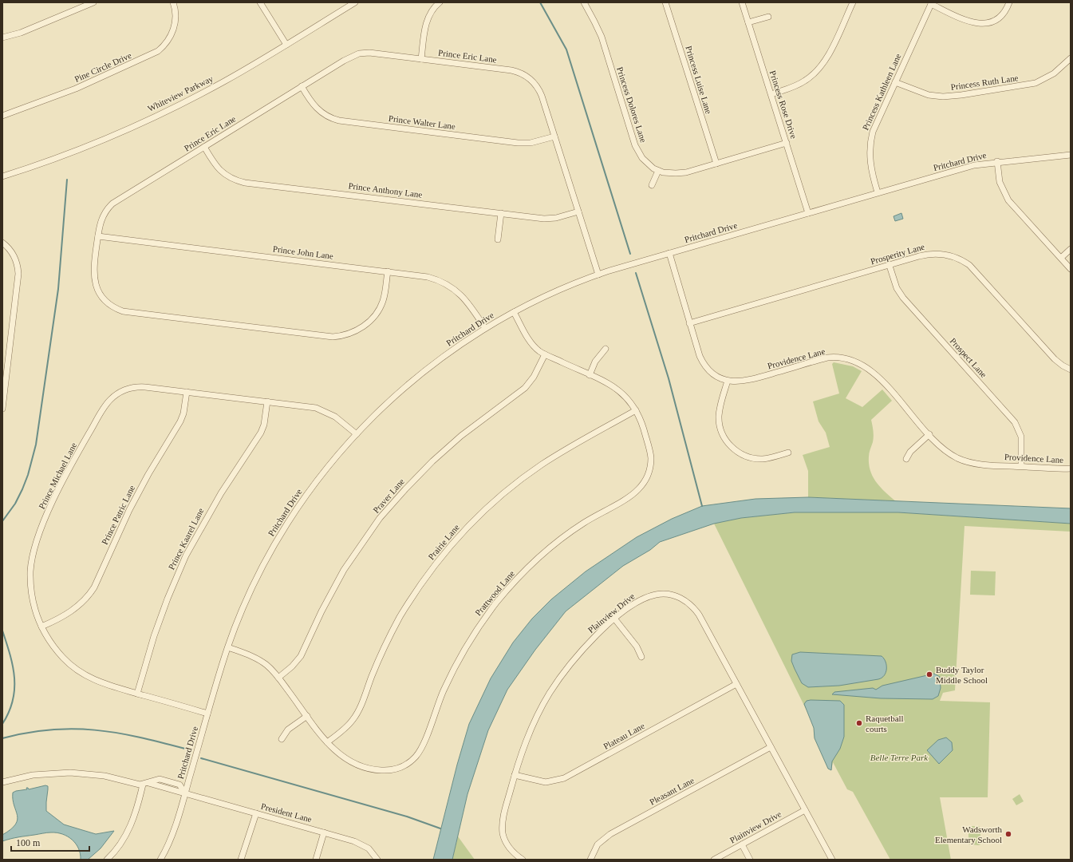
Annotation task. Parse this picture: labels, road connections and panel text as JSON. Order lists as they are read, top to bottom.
{
  "streets": {
    "street": [
      "Prince Eric Lane",
      "Pine Circle Drive",
      "Princess Luise Lane",
      "Princess Ruth Lane",
      "Princess Kathleen Lane",
      "Whiteview Parkway",
      "Princess Dolores Lane",
      "Princess Rose Drive",
      "Prince Walter Lane",
      "Pritchard Drive",
      "Prince Anthony Lane",
      "Prince John Lane",
      "Prosperity Lane",
      "Prospect Lane",
      "Providence Lane",
      "Prince Michael Lane",
      "Praver Lane",
      "Prince Patric Lane",
      "Prince Kaarel Lane",
      "Prairie Lane",
      "Prattwood Lane",
      "Plainview Drive",
      "Plateau Lane",
      "Pleasant Lane",
      "President Lane"
    ]
  },
  "crossings": [
    ["Prince Eric Lane", "Prince Walter Lane"],
    ["Prince Eric Lane", "Pritchard Drive"],
    ["Prince Eric Lane", "Prince Anthony Lane"],
    ["Prince Eric Lane", "Prince John Lane"],
    ["Princess Luise Lane", "Princess Dolores Lane"],
    ["Princess Ruth Lane", "Princess Kathleen Lane"],
    ["Princess Kathleen Lane", "Pritchard Drive"],
    ["Princess Dolores Lane", "Princess Rose Drive"],
    ["Princess Rose Drive", "Pritchard Drive"],
    ["Pritchard Drive", "Prince John Lane"],
    ["Pritchard Drive", "Providence Lane"],
    ["Pritchard Drive", "Prince Michael Lane"],
    ["Pritchard Drive", "Prattwood Lane"],
    ["Pritchard Drive", "President Lane"],
    ["Prosperity Lane", "Prospect Lane"],
    ["Prosperity Lane", "Providence Lane"],
    ["Prospect Lane", "Providence Lane"],
    ["Prince Michael Lane", "Prince Patric Lane"],
    ["Prince Michael Lane", "Prince Kaarel Lane"],
    ["Praver Lane", "Prattwood Lane"],
    ["Prairie Lane", "Prattwood Lane"],
    ["Plainview Drive", "Plateau Lane"],
    ["Plainview Drive", "Pleasant Lane"]
  ],
  "parks": ["Belle Terre Park"],
  "places": ["Buddy Taylor Middle School", "Raquetball courts", "Wadsworth Elementary School"],
  "scale_bar": "100 m"
}
